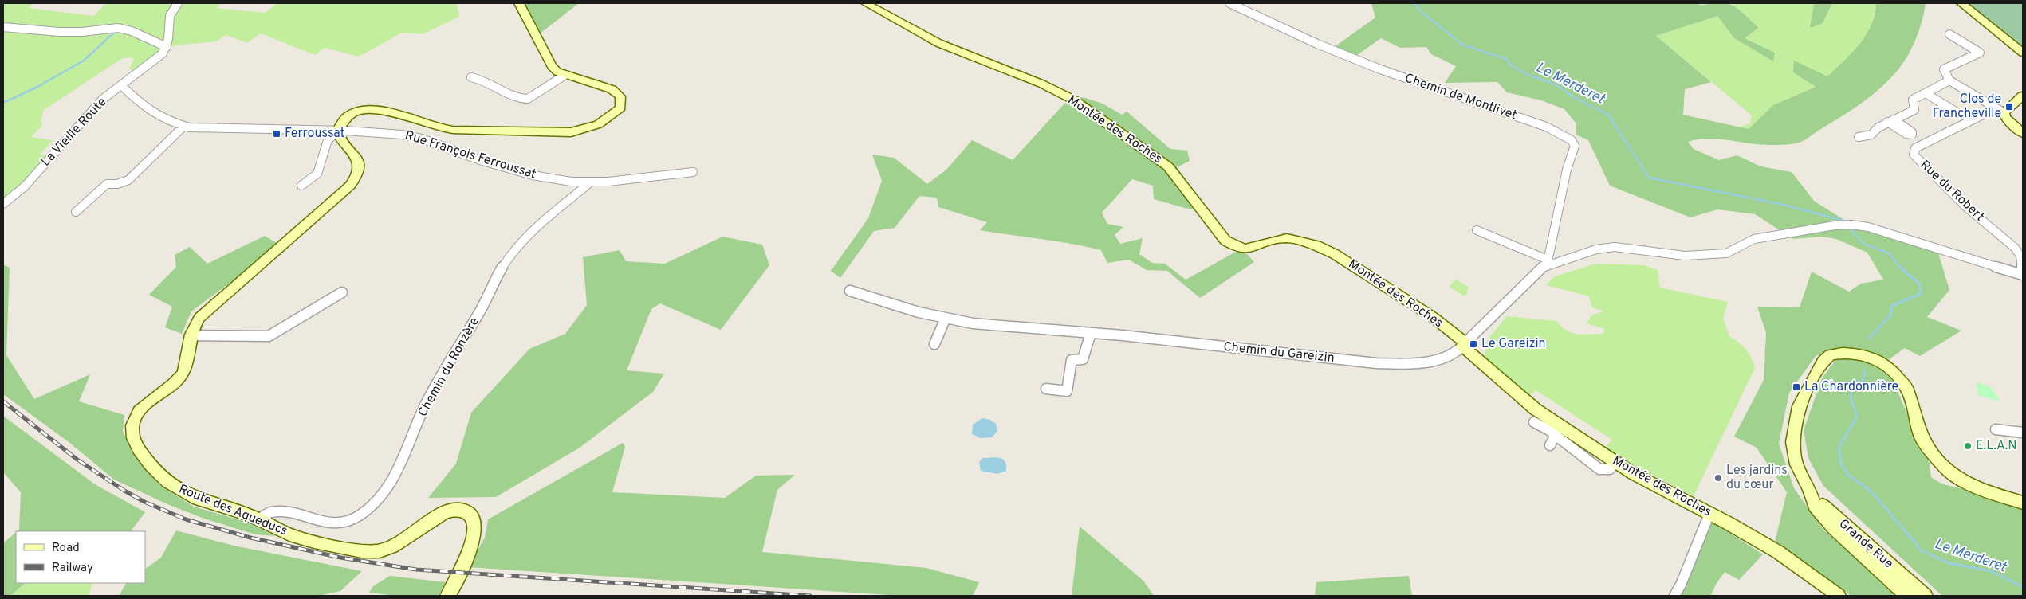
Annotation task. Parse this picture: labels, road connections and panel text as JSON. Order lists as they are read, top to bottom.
{
  "streets": {
    "street": [
      "Chemin de Montlivet",
      "Montée des Roches",
      "La Vieille Route",
      "Rue François Ferroussat",
      "Rue du Robert",
      "Chemin du Gareizin",
      "Chemin du Ronzère",
      "Route des Aqueducs",
      "Grande Rue"
    ]
  },
  "crossings": [
    ["Chemin de Montlivet", "Chemin du Gareizin"],
    ["Montée des Roches", "Chemin du Gareizin"],
    ["La Vieille Route", "Rue François Ferroussat"],
    ["Rue François Ferroussat", "Chemin du Ronzère"],
    ["Rue François Ferroussat", "Route des Aqueducs"],
    ["Chemin du Ronzère", "Route des Aqueducs"]
  ],
  "water": ["Le Merderet"],
  "places": {
    "transit": [
      "Clos de Francheville",
      "Ferroussat",
      "Le Gareizin",
      "La Chardonnière"
    ],
    "other": ["E.L.A.N", "Les jardins du cœur"]
  },
  "legend": ["Road", "Railway"]
}
